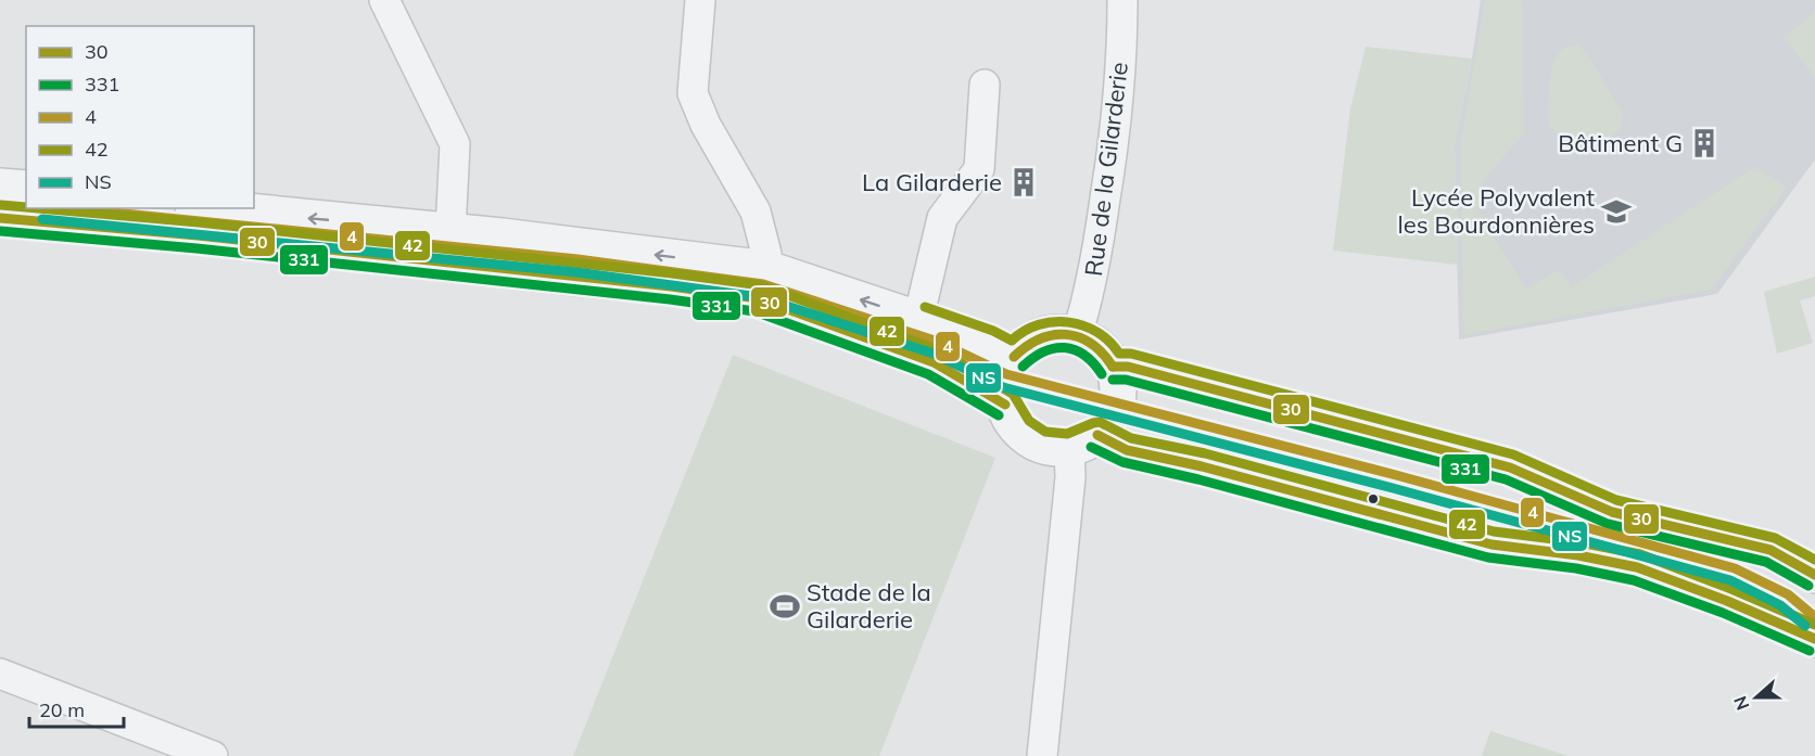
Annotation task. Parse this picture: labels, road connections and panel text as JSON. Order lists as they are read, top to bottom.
{
  "streets": {
    "street": ["Rue de la Gilarderie"]
  },
  "places": {
    "building": ["Bâtiment G", "La Gilarderie"],
    "school or university": ["Lycée Polyvalent les Bourdonnières"],
    "sports": ["Stade de la Gilarderie"]
  },
  "lines": [
    "transit line 42",
    "transit line 4",
    "transit line 30",
    "transit line NS",
    "transit line 331"
  ],
  "legend": [
    "30",
    "331",
    "4",
    "42",
    "NS"
  ],
  "scale_bar": "20 m",
  "north": "left"
}
